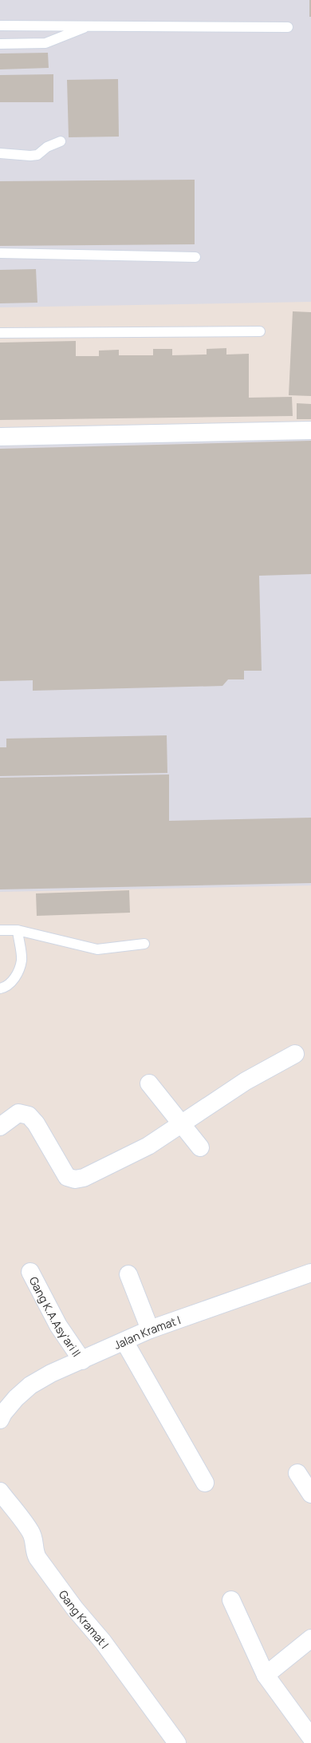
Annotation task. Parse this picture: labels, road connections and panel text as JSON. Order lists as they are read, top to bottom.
{
  "streets": {
    "street": ["Gang K.A.Asy'ari II", "Jalan Kramat I", "Gang Kramat I"]
  },
  "crossings": [
    ["Gang K.A.Asy'ari II", "Jalan Kramat I"]
  ]
}
